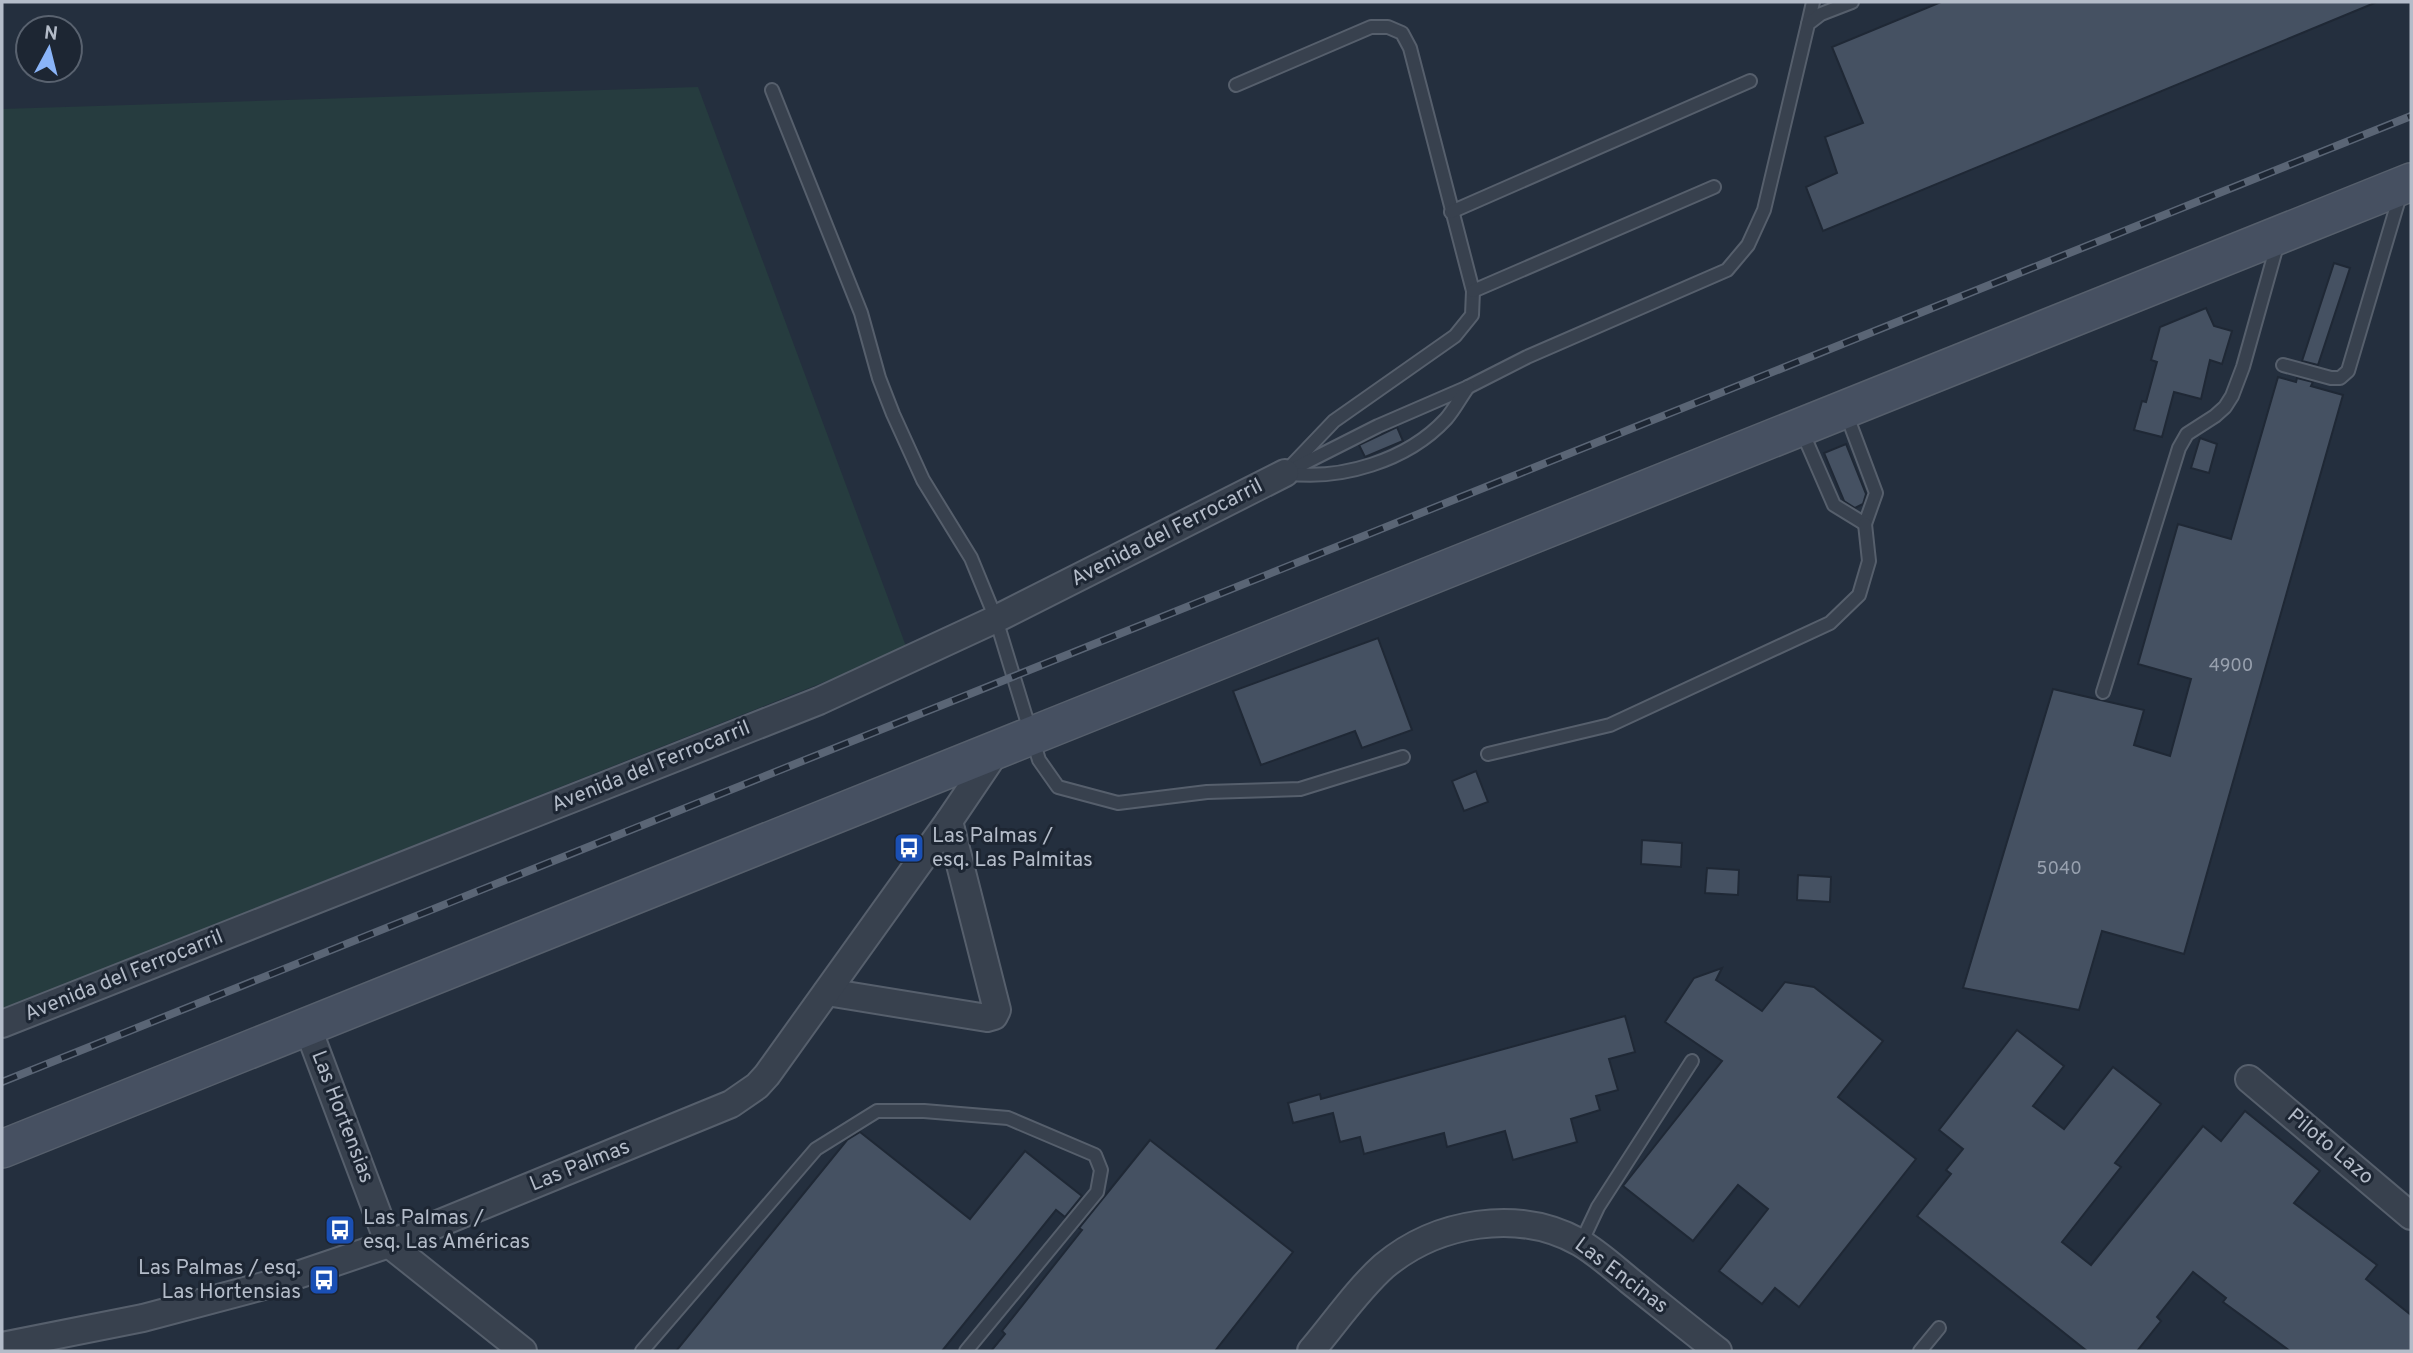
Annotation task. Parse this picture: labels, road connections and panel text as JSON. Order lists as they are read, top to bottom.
{
  "streets": {
    "street": [
      "Avenida del Ferrocarril",
      "Las Hortensias",
      "Piloto Lazo",
      "Las Palmas",
      "Las Encinas"
    ]
  },
  "crossings": [
    ["Las Hortensias", "Las Palmas"]
  ],
  "places": {
    "bus stop": ["Las Palmas / esq. Las Palmitas", "Las Palmas / esq. Las Américas", "Las Palmas / esq. Las Hortensias"]
  },
  "house_numbers": ["4900", "5040"],
  "north": "top"
}
